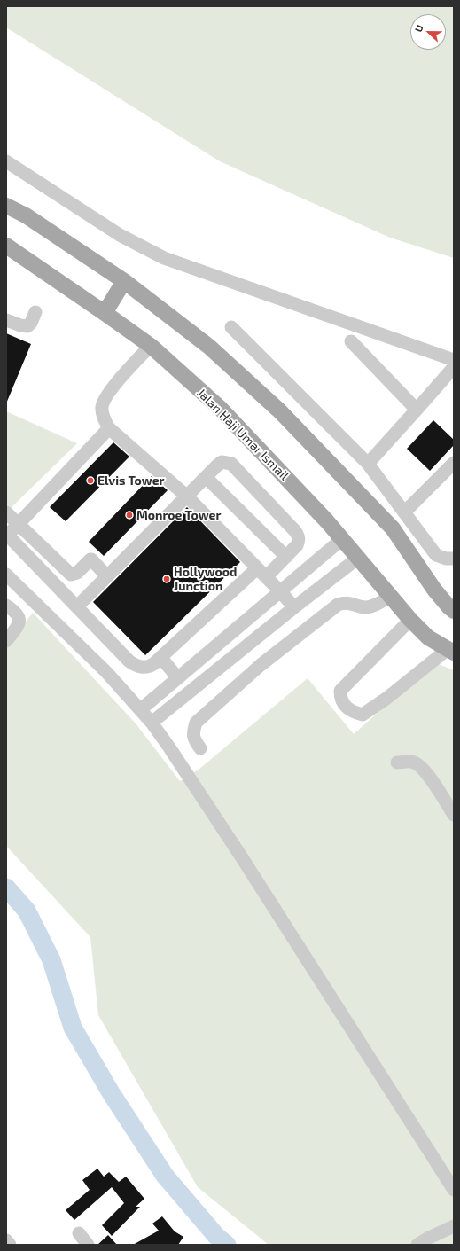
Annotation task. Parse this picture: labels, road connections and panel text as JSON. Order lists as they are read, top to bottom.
{
  "streets": {
    "main road": ["Jalan Haji Umar Ismail"]
  },
  "places": ["Elvis Tower", "Monroe Tower", "Hollywood Junction"],
  "north": "left"
}
